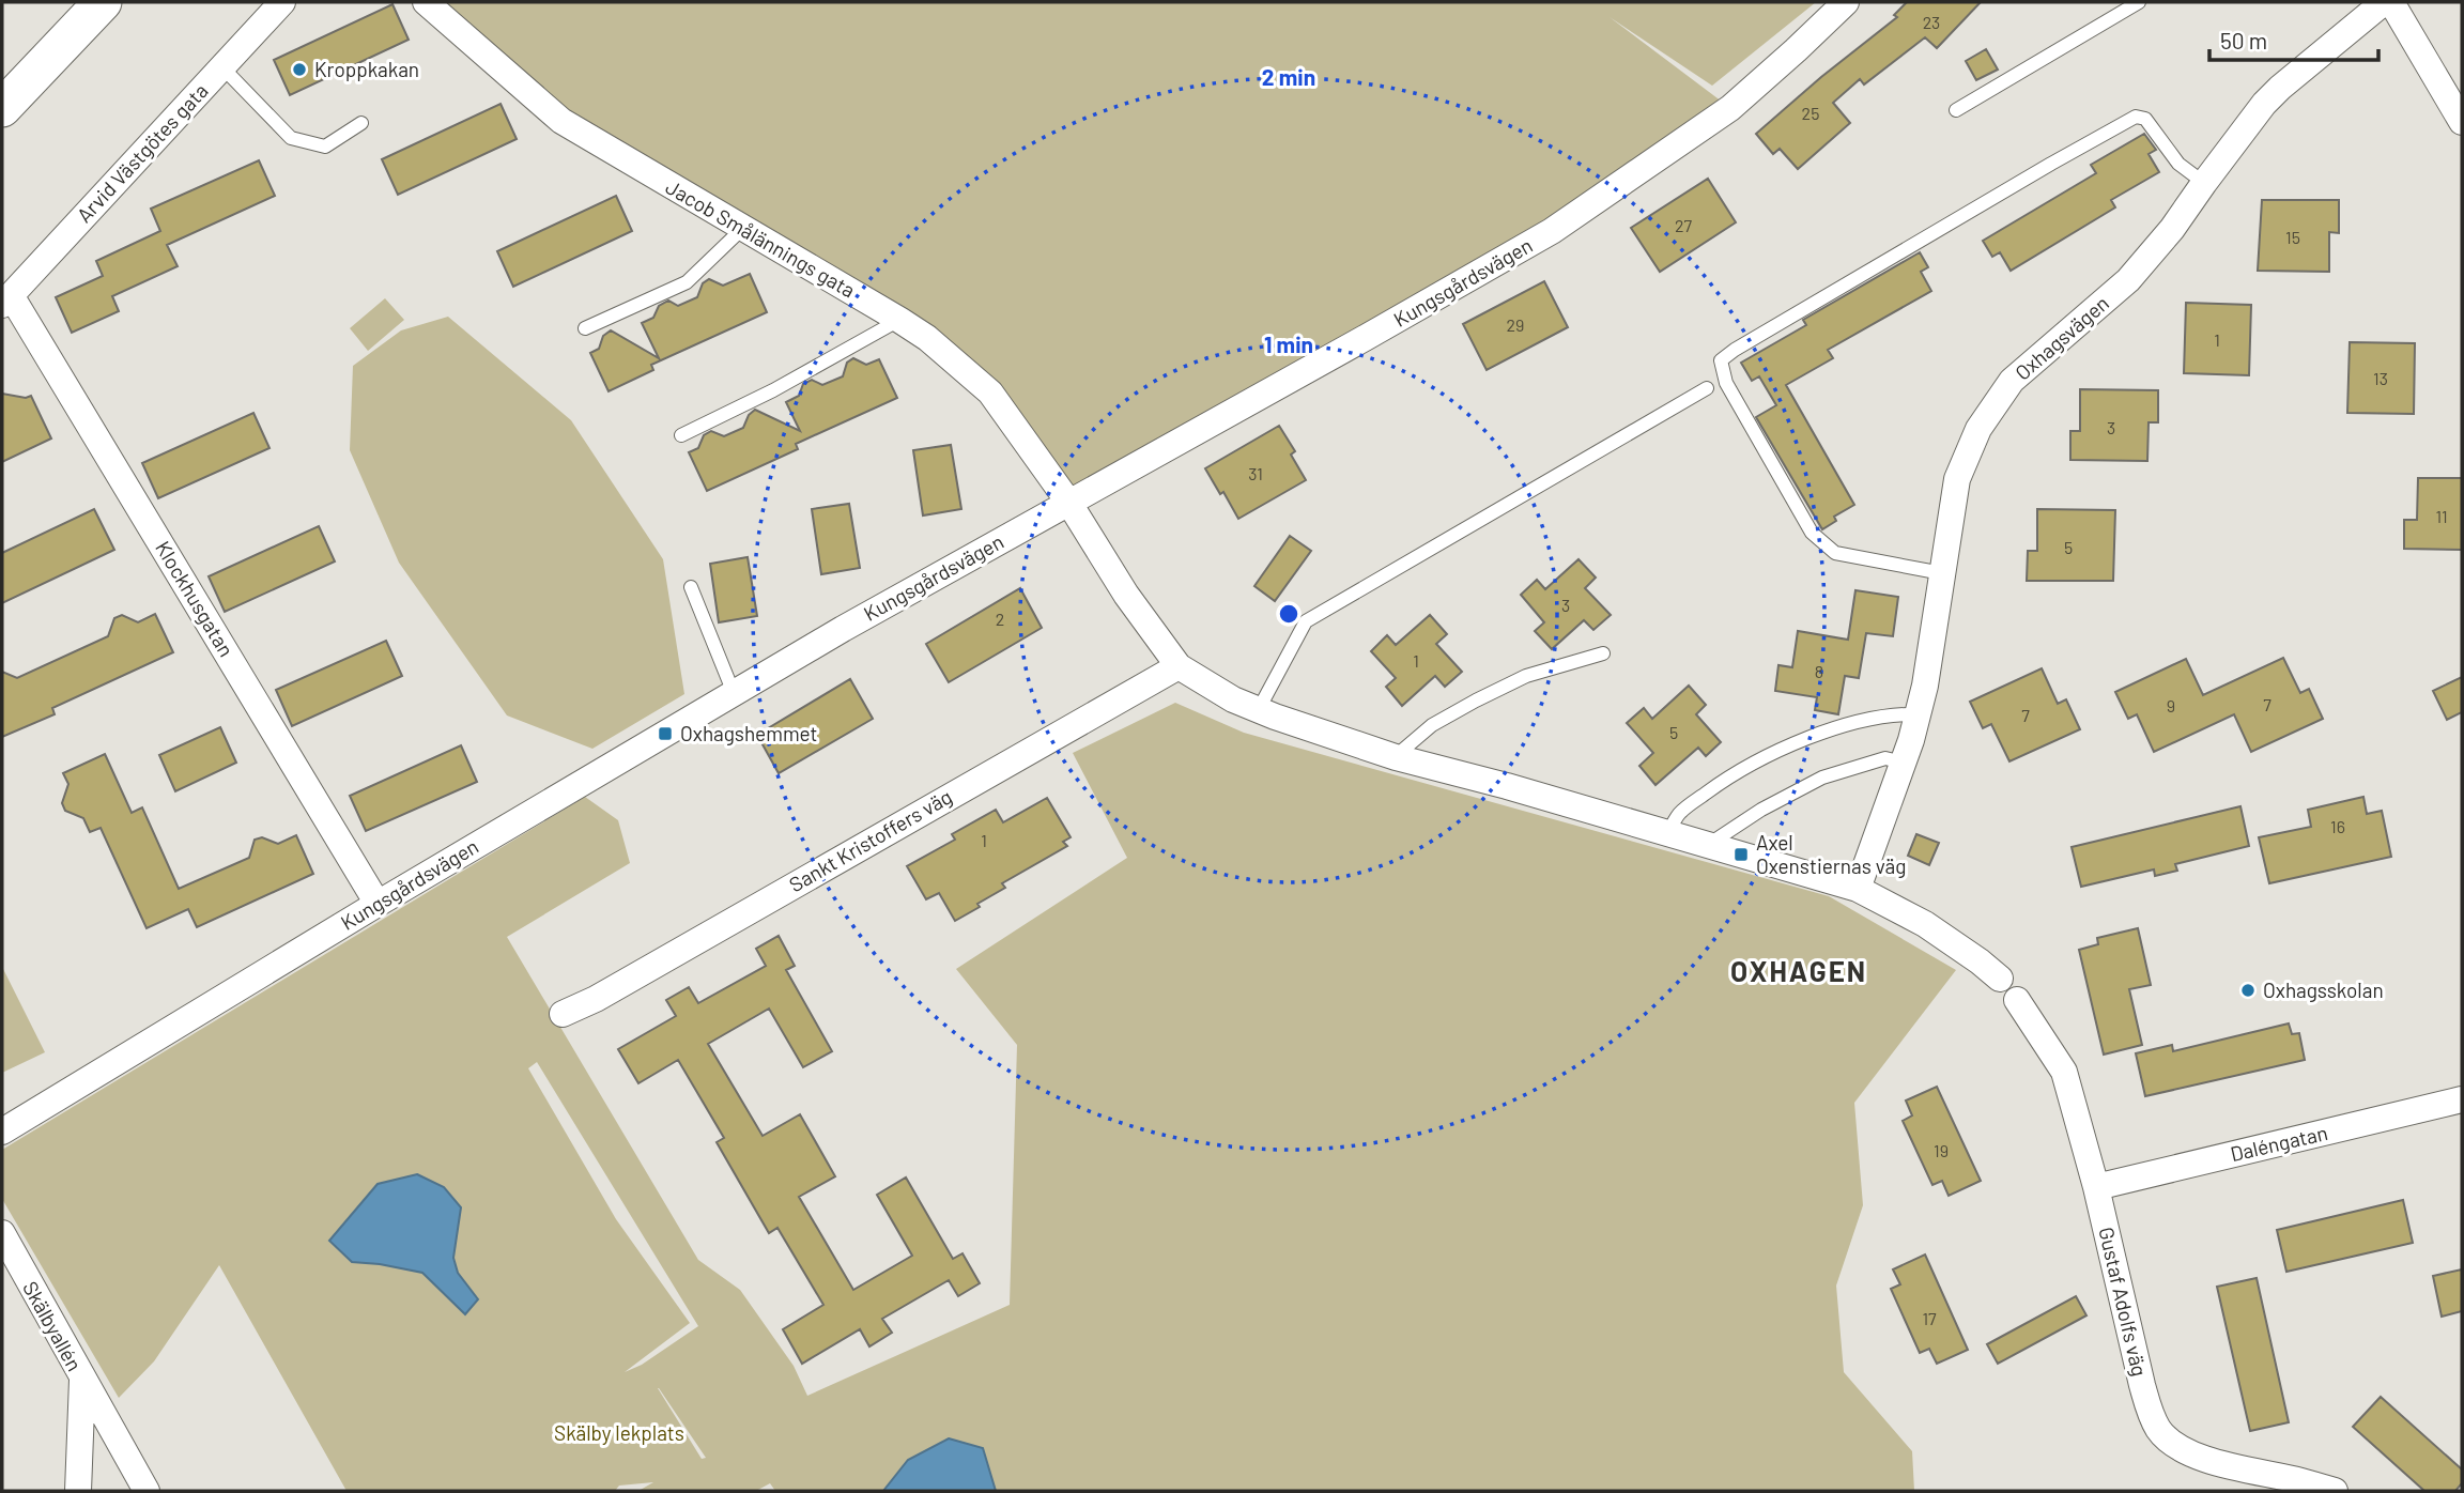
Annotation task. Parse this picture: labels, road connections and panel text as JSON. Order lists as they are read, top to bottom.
{
  "streets": {
    "street": [
      "Arvid Västgötes gata",
      "Jacob Smålännings gata",
      "Kungsgårdsvägen",
      "Oxhagsvägen",
      "Klockhusgatan",
      "Sankt Kristoffers väg",
      "Daléngatan",
      "Gustaf Adolfs väg",
      "Skälbyallén"
    ]
  },
  "crossings": [
    ["Arvid Västgötes gata", "Klockhusgatan"],
    ["Jacob Smålännings gata", "Kungsgårdsvägen"],
    ["Kungsgårdsvägen", "Klockhusgatan"],
    ["Daléngatan", "Gustaf Adolfs väg"]
  ],
  "districts": ["OXHAGEN"],
  "parks": ["Skälby lekplats"],
  "places": {
    "other": ["Kroppkakan", "Oxhagsskolan"],
    "transit": ["Oxhagshemmet", "Axel Oxenstiernas väg"]
  },
  "house_numbers": [
    "23",
    "25",
    "27",
    "15",
    "29",
    "1",
    "13",
    "3",
    "31",
    "11",
    "5",
    "3",
    "2",
    "1",
    "8",
    "7",
    "9",
    "7",
    "5",
    "16",
    "1",
    "19",
    "17"
  ],
  "scale_bar": "50 m",
  "rings": ["2 min", "1 min"]
}
